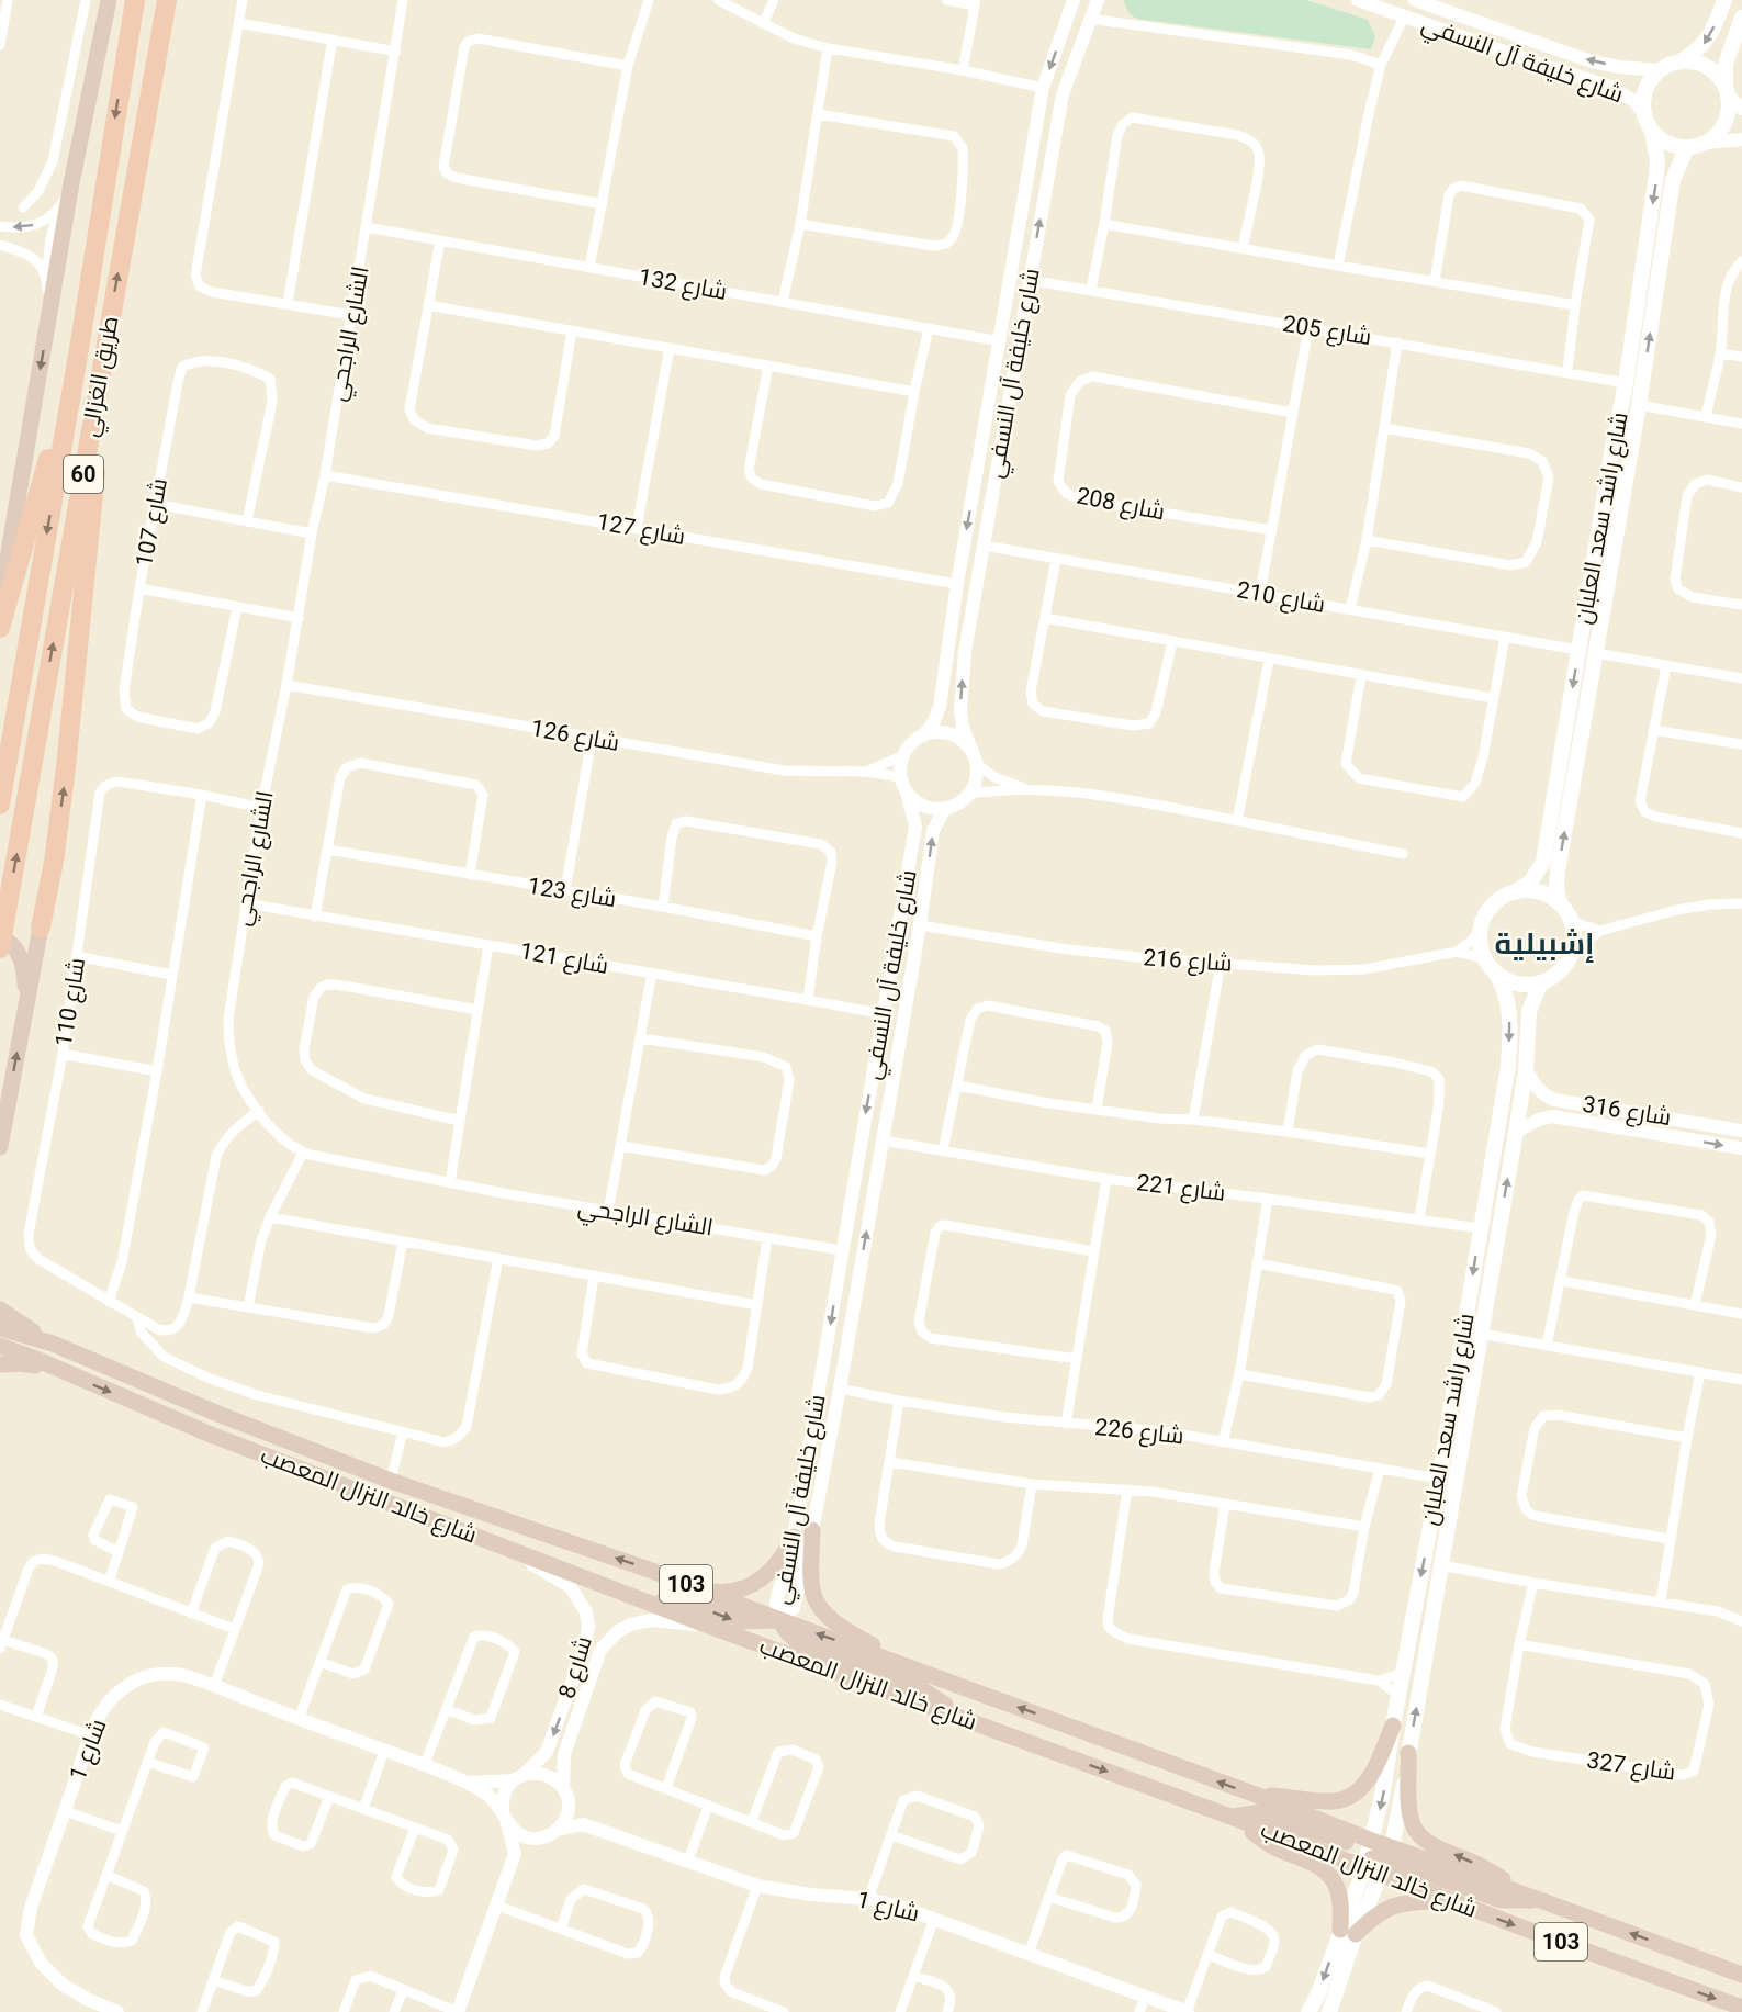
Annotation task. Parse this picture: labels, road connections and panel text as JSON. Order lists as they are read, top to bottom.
{
  "streets": {
    "highway": ["طريق الغزالي", "60"],
    "main road": ["شارع راشد سعد العلبان", "شارع خالد النزال المعصب", "103"],
    "street": [
      "شارع خليفة آل النسفي",
      "شارع 132",
      "شارع 205",
      "الشارع الراجحي",
      "شارع 208",
      "شارع 107",
      "شارع 127",
      "شارع 210",
      "شارع 126",
      "شارع 123",
      "شارع 121",
      "شارع 216",
      "شارع 110",
      "شارع 316",
      "شارع 221",
      "شارع 226",
      "شارع 8",
      "شارع 1",
      "شارع 327"
    ]
  },
  "crossings": [
    ["شارع خليفة آل النسفي", "شارع 132"],
    ["شارع خليفة آل النسفي", "شارع 205"],
    ["شارع خليفة آل النسفي", "الشارع الراجحي"],
    ["شارع خليفة آل النسفي", "شارع راشد سعد العلبان"],
    ["شارع خليفة آل النسفي", "شارع 127"],
    ["شارع خليفة آل النسفي", "شارع 210"],
    ["شارع خليفة آل النسفي", "شارع 126"],
    ["شارع خليفة آل النسفي", "شارع 121"],
    ["شارع خليفة آل النسفي", "شارع 216"],
    ["شارع خليفة آل النسفي", "شارع 221"],
    ["شارع خليفة آل النسفي", "شارع 226"],
    ["شارع خليفة آل النسفي", "شارع خالد النزال المعصب"],
    ["شارع 132", "الشارع الراجحي"],
    ["شارع 205", "شارع راشد سعد العلبان"],
    ["الشارع الراجحي", "شارع 127"],
    ["الشارع الراجحي", "شارع 126"],
    ["الشارع الراجحي", "شارع 121"],
    ["الشارع الراجحي", "شارع 110"],
    ["شارع راشد سعد العلبان", "شارع 210"],
    ["شارع راشد سعد العلبان", "شارع 216"],
    ["شارع راشد سعد العلبان", "شارع 316"],
    ["شارع راشد سعد العلبان", "شارع 221"],
    ["شارع راشد سعد العلبان", "شارع 226"],
    ["شارع راشد سعد العلبان", "شارع خالد النزال المعصب"],
    ["شارع خالد النزال المعصب", "شارع 8"],
    ["شارع 8", "شارع 1"]
  ],
  "districts": ["إشبيلية"]
}
